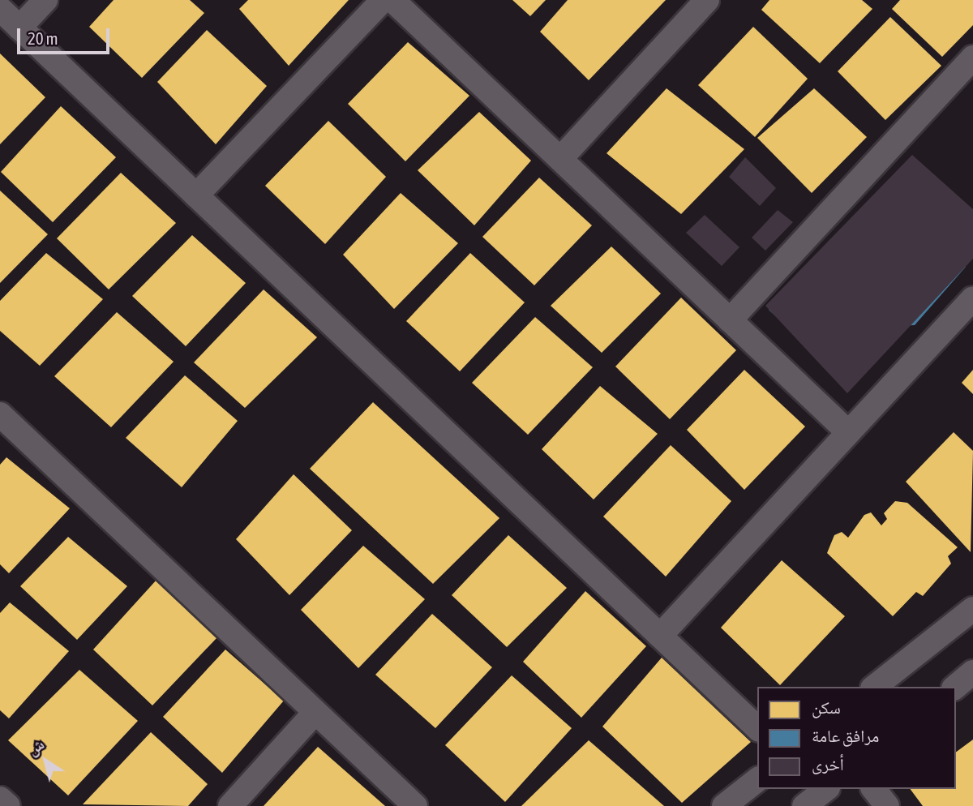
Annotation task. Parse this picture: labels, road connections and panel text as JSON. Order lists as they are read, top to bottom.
{
  "legend": ["سكن", "مرافق عامة", "أخرى"],
  "scale_bar": "20 m",
  "north": "top left"
}
